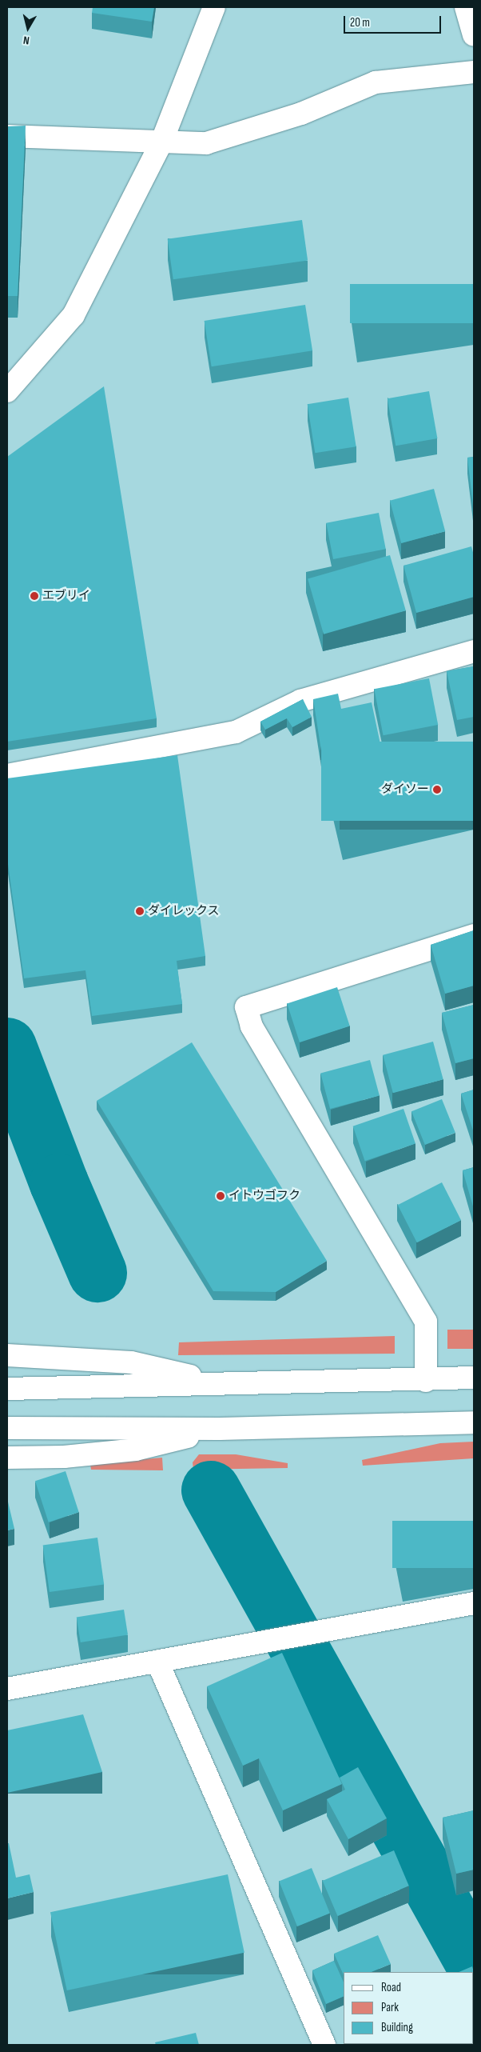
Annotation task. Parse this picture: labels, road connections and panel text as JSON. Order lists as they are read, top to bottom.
{
  "places": [
    "エブリイ",
    "ダイソー",
    "ダイレックス",
    "イトウゴフク"
  ],
  "legend": ["Road", "Park", "Building"],
  "scale_bar": "20 m",
  "north": "bottom"
}
